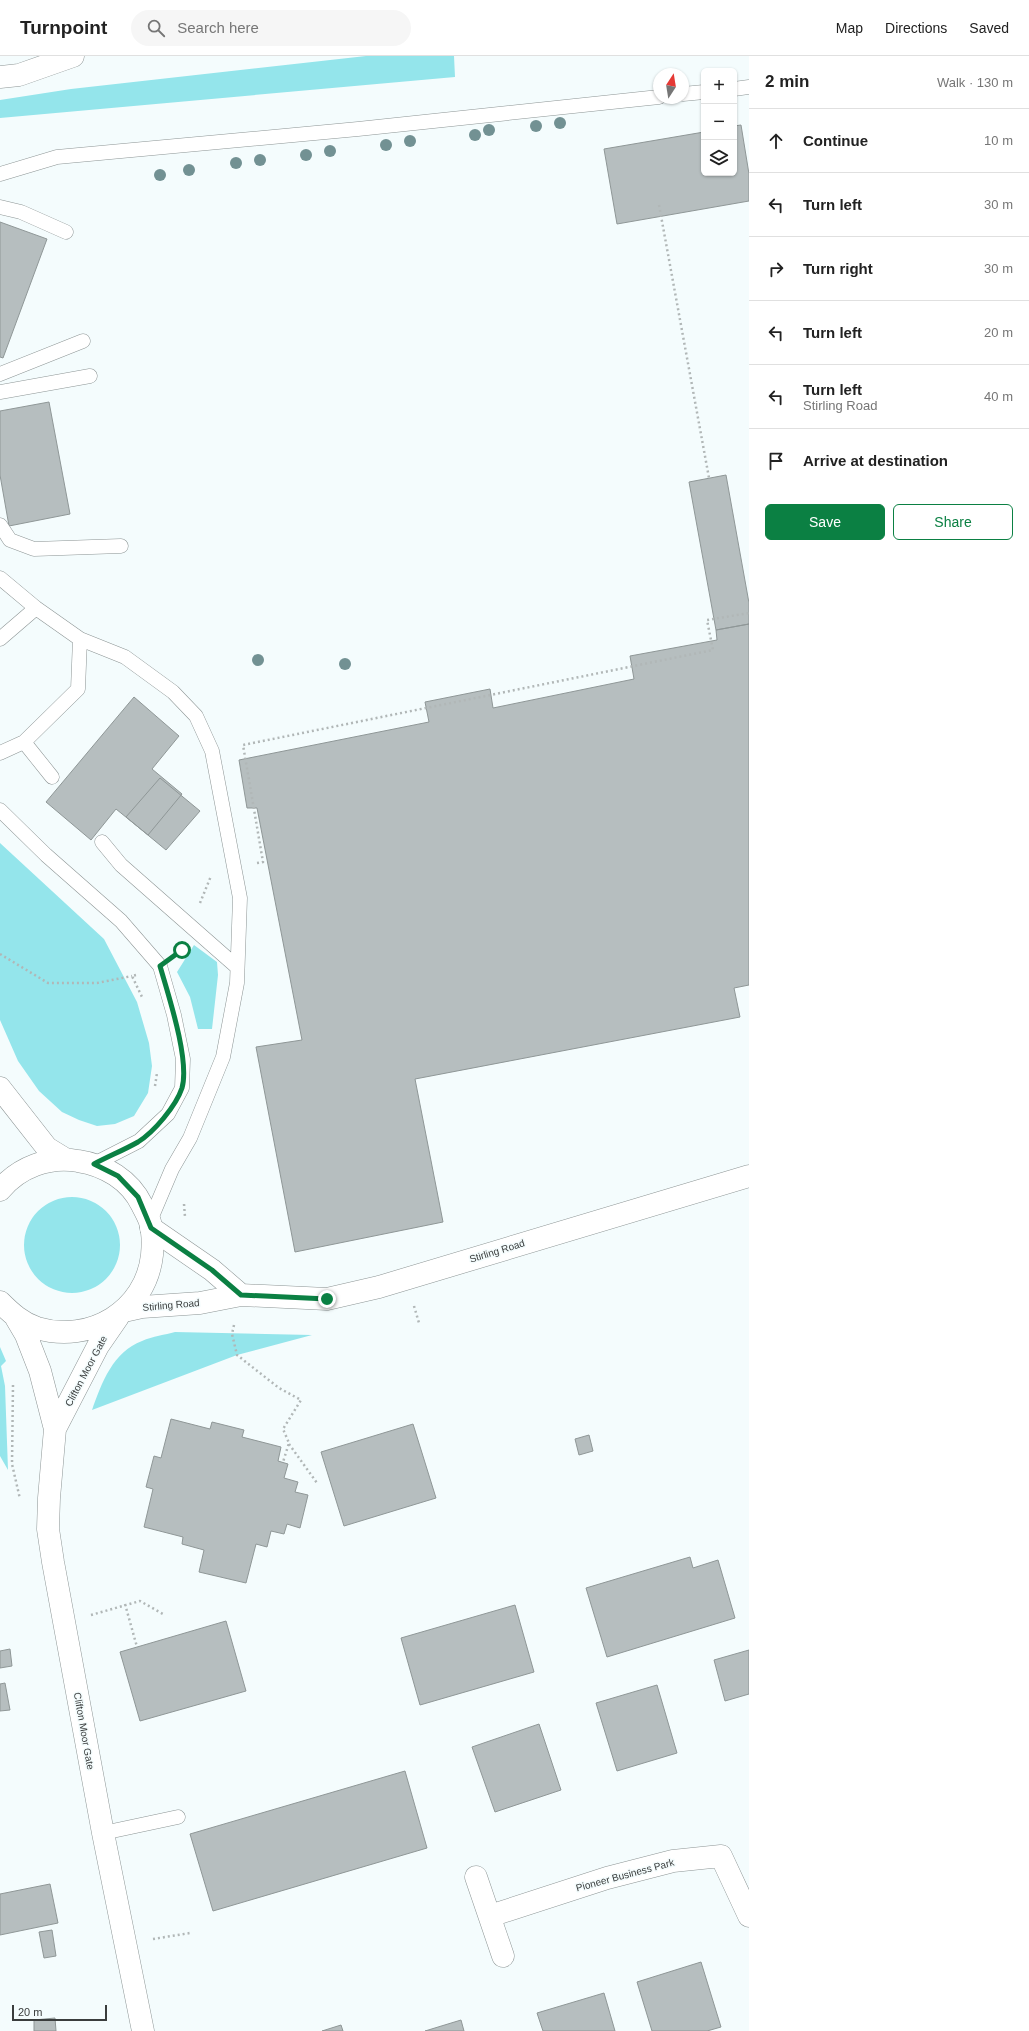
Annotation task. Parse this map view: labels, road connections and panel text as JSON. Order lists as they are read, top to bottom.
{
  "streets": {
    "main road": ["Stirling Road", "Clifton Moor Gate", "Pioneer Business Park"]
  },
  "crossings": [
    ["Stirling Road", "Clifton Moor Gate"]
  ],
  "scale_bar": "20 m",
  "north": "top",
  "page": {
    "header": "Turnpoint",
    "search": "Search here",
    "nav": ["Map", "Directions", "Saved"],
    "heading": ["2 min", "Walk · 130 m"],
    "map_buttons": ["+", "−"],
    "list": [
      ["Continue", "10 m"],
      ["Turn left", "30 m"],
      ["Turn right", "30 m"],
      ["Turn left", "20 m"],
      ["Turn left", "Stirling Road", "40 m"],
      "Arrive at destination"
    ],
    "buttons": ["Save", "Share"],
    "scale": "20 m"
  }
}
